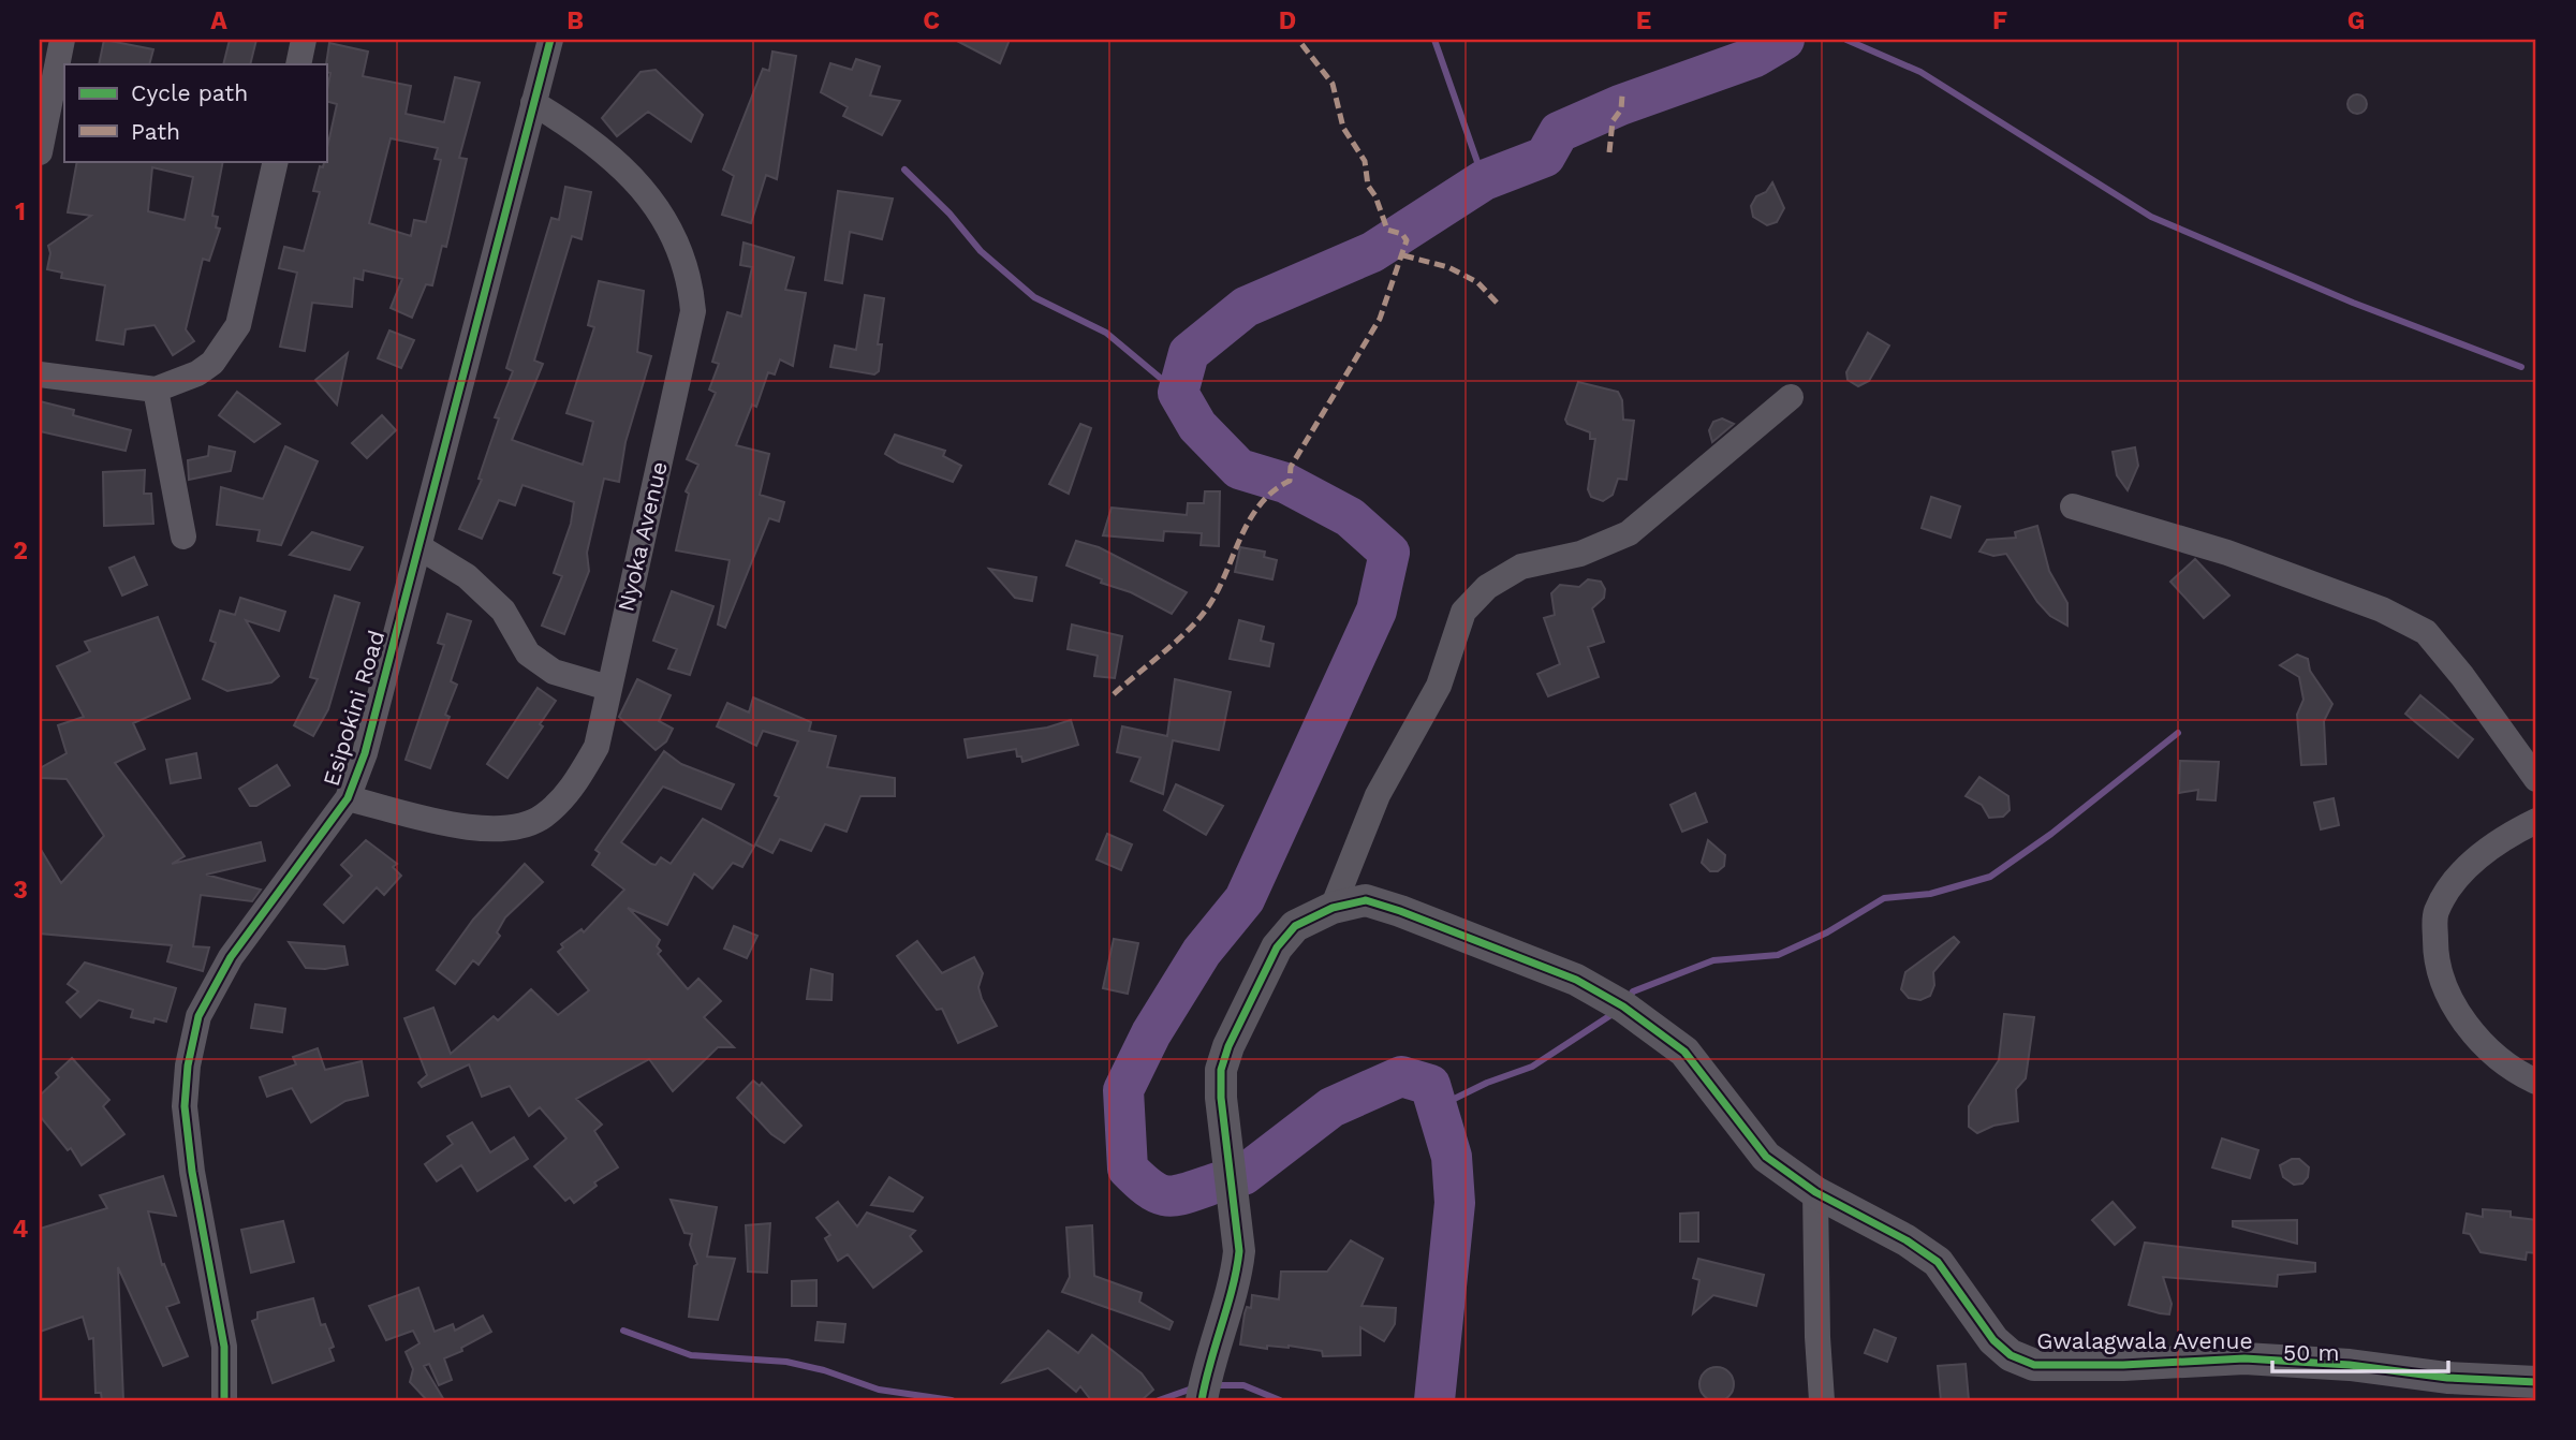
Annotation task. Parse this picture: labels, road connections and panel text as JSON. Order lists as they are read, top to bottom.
{
  "streets": {
    "street": ["Nyoka Avenue", "Esipokini Road", "Gwalagwala Avenue"]
  },
  "crossings": [
    ["Nyoka Avenue", "Esipokini Road"]
  ],
  "legend": ["Cycle path", "Path"],
  "scale_bar": "50 m",
  "grid": {
    "columns": [
      "A",
      "B",
      "C",
      "D",
      "E",
      "F",
      "G"
    ],
    "rows": [
      "1",
      "2",
      "3",
      "4"
    ]
  }
}
